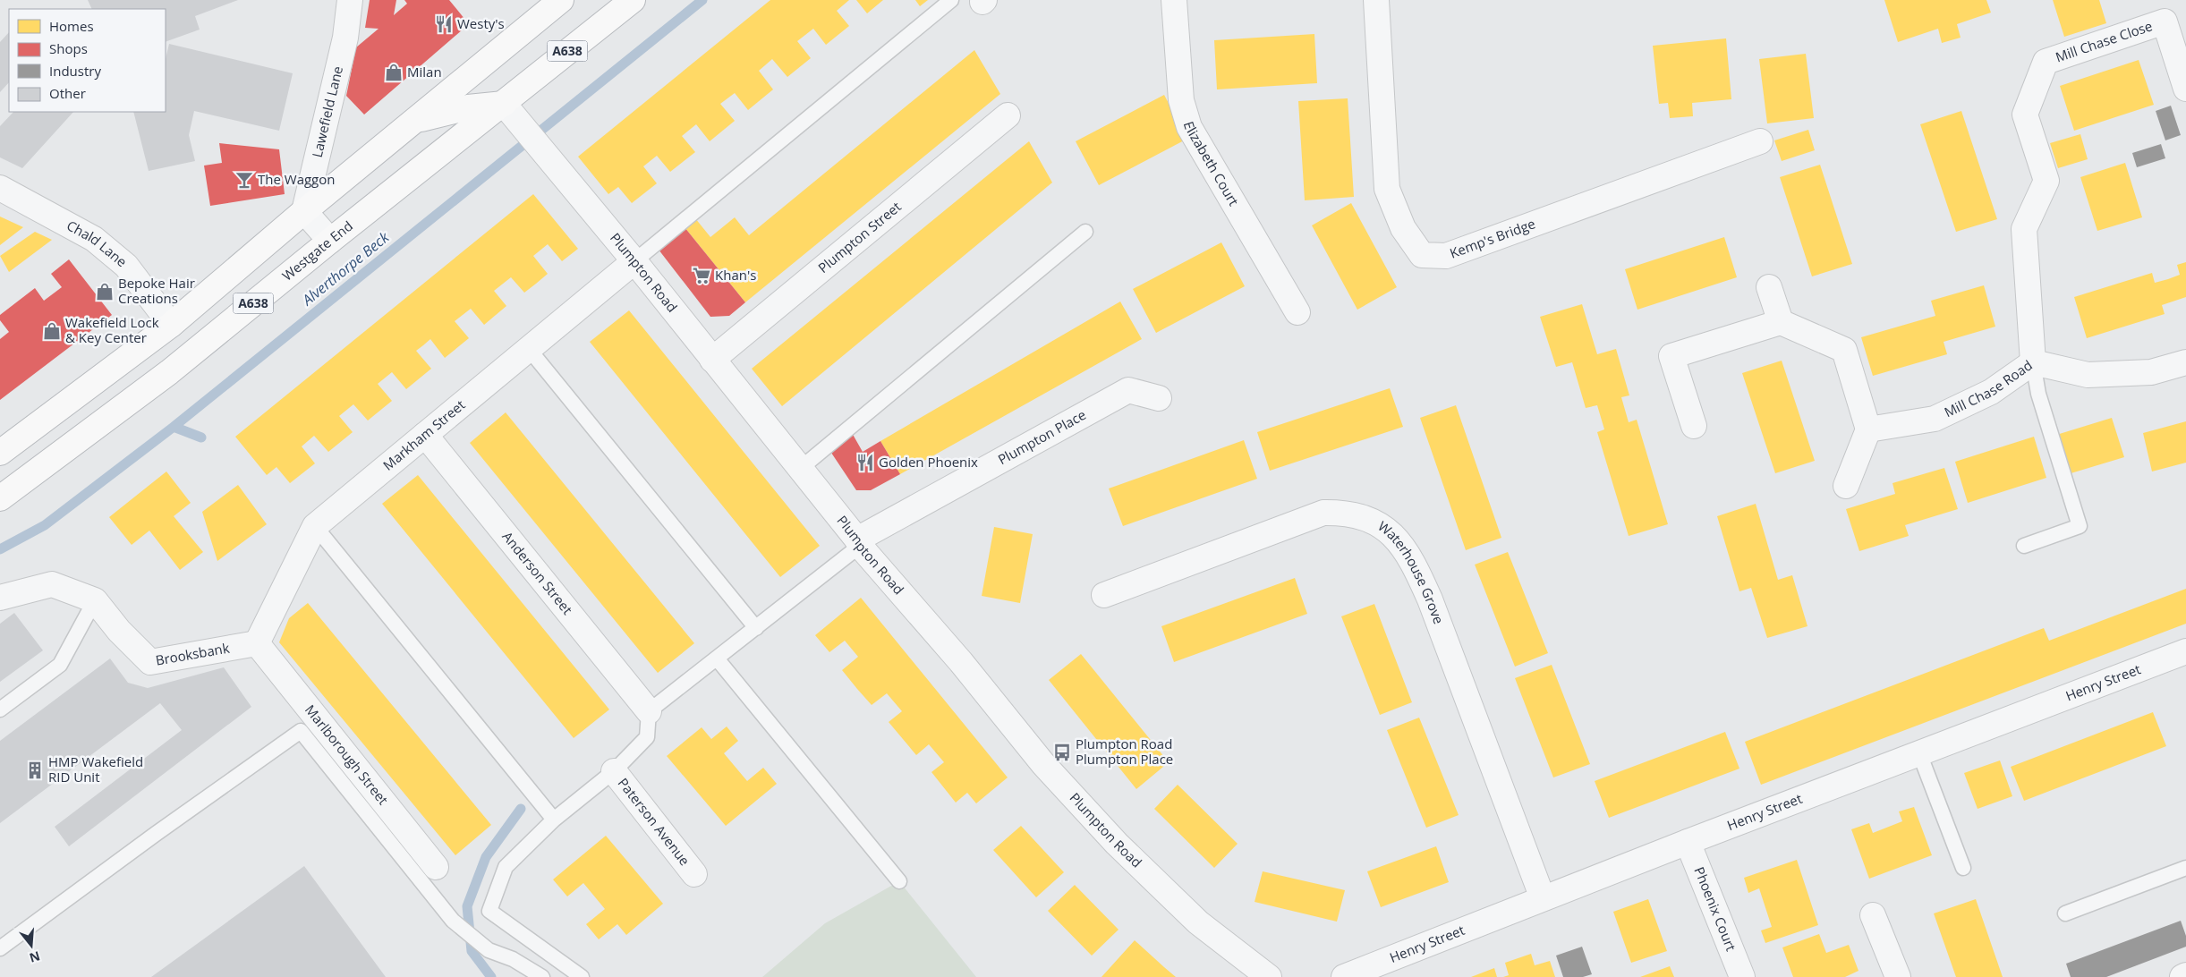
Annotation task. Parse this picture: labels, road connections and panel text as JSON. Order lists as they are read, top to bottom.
{
  "streets": {
    "highway": ["A638", "Westgate End"],
    "street": [
      "Mill Chase Close",
      "Lawefield Lane",
      "Elizabeth Court",
      "Plumpton Street",
      "Kemp's Bridge",
      "Chald Lane",
      "Plumpton Road",
      "Mill Chase Road",
      "Markham Street",
      "Plumpton Place",
      "Anderson Street",
      "Waterhouse Grove",
      "Brooksbank",
      "Henry Street",
      "Marlborough Street",
      "Paterson Avenue",
      "Phoenix Court"
    ]
  },
  "crossings": [
    ["Mill Chase Close", "Mill Chase Road"],
    ["A638", "Lawefield Lane"],
    ["A638", "Chald Lane"],
    ["A638", "Westgate End"],
    ["A638", "Plumpton Road"],
    ["Plumpton Street", "Plumpton Road"],
    ["Westgate End", "Plumpton Road"],
    ["Plumpton Road", "Markham Street"],
    ["Plumpton Road", "Plumpton Place"],
    ["Markham Street", "Anderson Street"],
    ["Markham Street", "Brooksbank"],
    ["Markham Street", "Marlborough Street"],
    ["Waterhouse Grove", "Henry Street"],
    ["Brooksbank", "Marlborough Street"],
    ["Henry Street", "Phoenix Court"]
  ],
  "water": ["Alverthorpe Beck"],
  "places": {
    "restaurant": ["Westy's", "Golden Phoenix"],
    "shop": ["Milan", "Bepoke Hair Creations", "Wakefield Lock & Key Center"],
    "bar": ["The Waggon"],
    "supermarket": ["Khan's"],
    "bus stop": ["Plumpton Road Plumpton Place"],
    "building": ["HMP Wakefield RID Unit"]
  },
  "legend": [
    "Homes",
    "Shops",
    "Industry",
    "Other"
  ],
  "north": "bottom"
}
